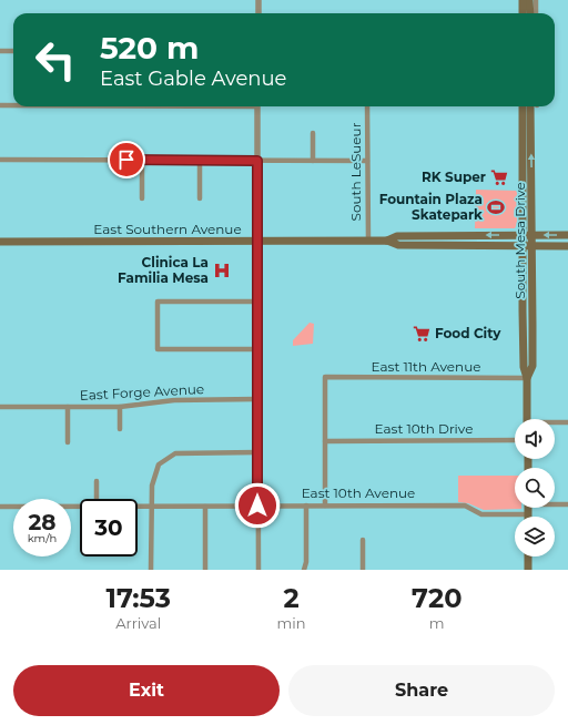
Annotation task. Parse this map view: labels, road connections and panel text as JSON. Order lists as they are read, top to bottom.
{
  "streets": {
    "main road": ["East Southern Avenue", "South Mesa Drive"],
    "street": [
      "South LeSueur",
      "East 11th Avenue",
      "East Forge Avenue",
      "East 10th Drive",
      "East 10th Avenue"
    ]
  },
  "crossings": [
    ["South LeSueur", "East Southern Avenue"],
    ["East Southern Avenue", "South Mesa Drive"],
    ["South Mesa Drive", "East 11th Avenue"],
    ["East 11th Avenue", "East 10th Drive"]
  ],
  "places": {
    "supermarket": ["RK Super", "Food City"],
    "sports": ["Fountain Plaza Skatepark"],
    "hospital": ["Clinica La Familia Mesa"]
  },
  "page": {
    "turn": ["520 m", "East Gable Avenue"],
    "speed": "28 km/h",
    "limit": "30",
    "eta": [
      "17:53",
      "Arrival",
      "2",
      "min",
      "720",
      "m"
    ],
    "buttons": ["Exit", "Share"]
  }
}
